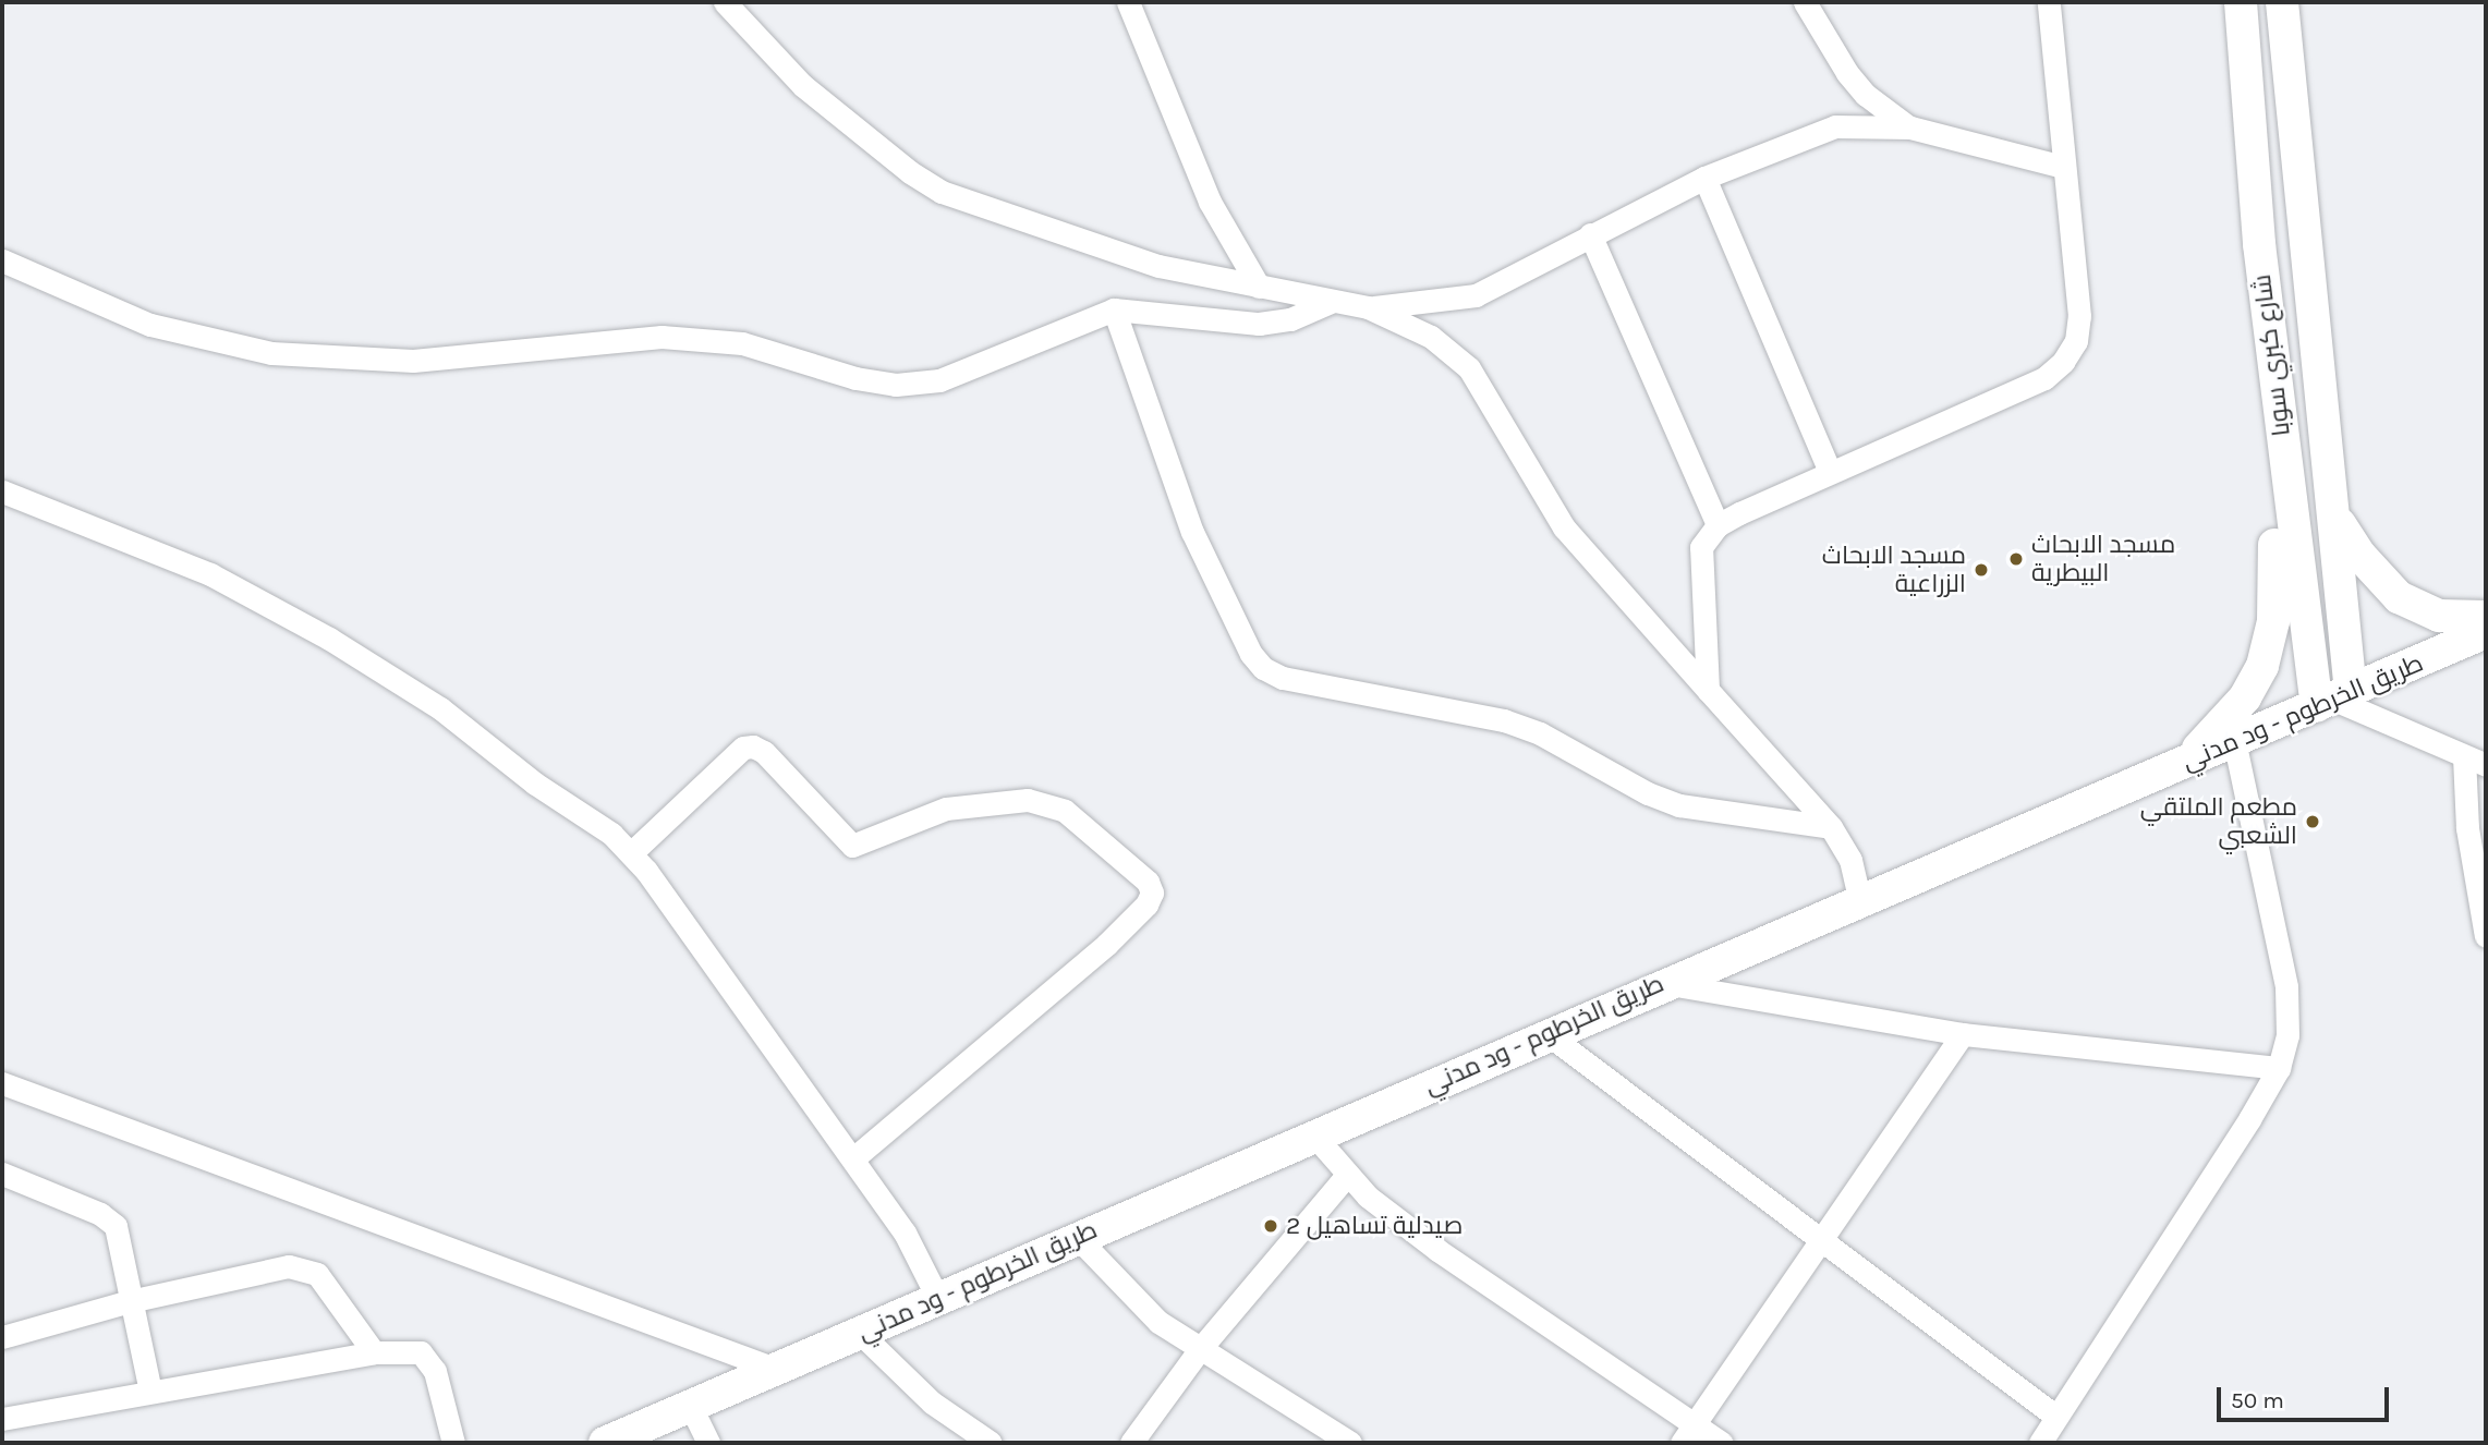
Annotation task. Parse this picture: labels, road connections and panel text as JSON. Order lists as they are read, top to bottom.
{
  "streets": {
    "highway": ["شارع كبري سوبا", "طريق الخرطوم - ود مدني"]
  },
  "crossings": [
    ["شارع كبري سوبا", "طريق الخرطوم - ود مدني"]
  ],
  "places": [
    "مسجد الابحاث البيطرية",
    "مسجد الابحاث الزراعية",
    "مطعم الملتقي الشعبي",
    "صيدلية تساهيل 2"
  ],
  "scale_bar": "50 m"
}
